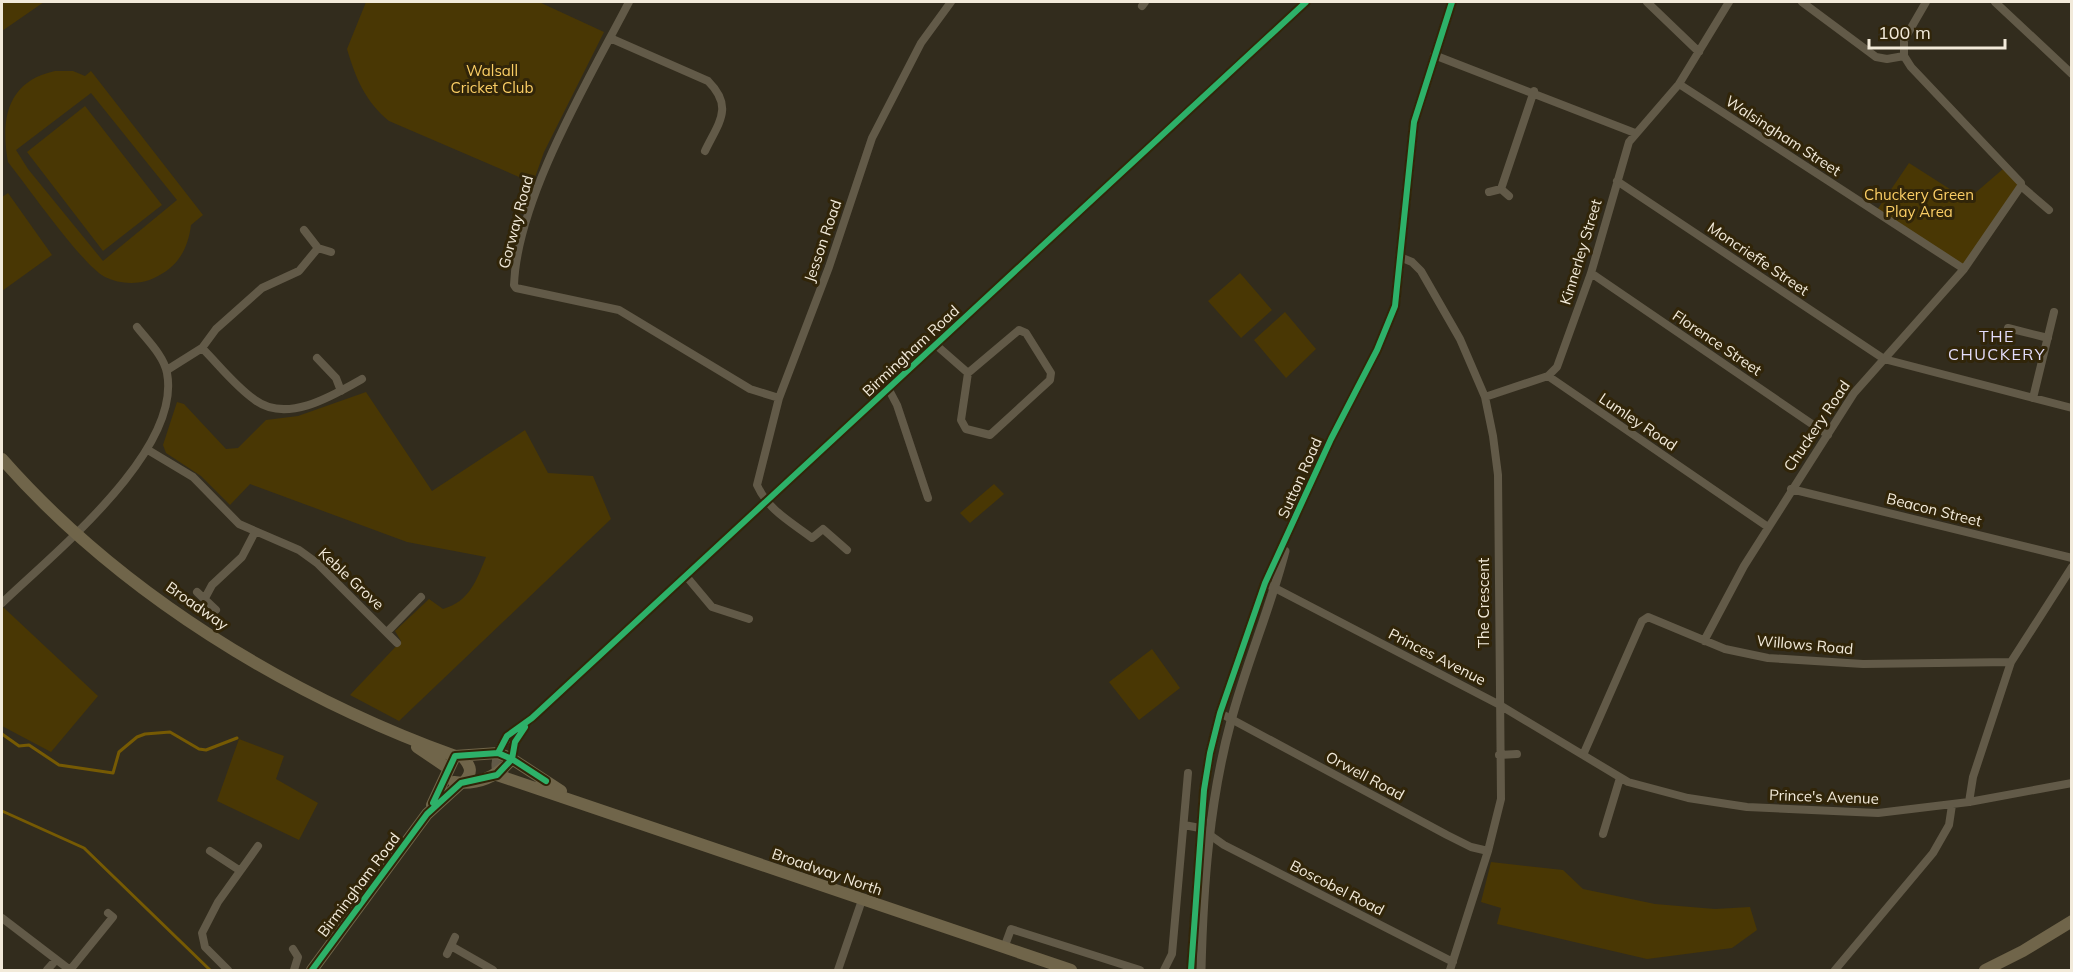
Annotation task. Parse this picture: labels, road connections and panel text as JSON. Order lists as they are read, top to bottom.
{
  "streets": {
    "highway": ["Birmingham Road", "Broadway", "Broadway North"],
    "street": [
      "Walsingham Street",
      "Gorway Road",
      "Jesson Road",
      "Kinnerley Street",
      "Moncrieffe Street",
      "Florence Street",
      "Lumley Road",
      "Chuckery Road",
      "Sutton Road",
      "Beacon Street",
      "Keble Grove",
      "The Crescent",
      "Willows Road",
      "Princes Avenue",
      "Orwell Road",
      "Prince's Avenue",
      "Boscobel Road"
    ]
  },
  "crossings": [
    ["Walsingham Street", "Kinnerley Street"],
    ["Walsingham Street", "Chuckery Road"],
    ["Gorway Road", "Jesson Road"],
    ["Jesson Road", "Birmingham Road"],
    ["Kinnerley Street", "Moncrieffe Street"],
    ["Kinnerley Street", "Florence Street"],
    ["Kinnerley Street", "Lumley Road"],
    ["Moncrieffe Street", "Chuckery Road"],
    ["Florence Street", "Chuckery Road"],
    ["Birmingham Road", "Broadway"],
    ["Birmingham Road", "Broadway North"],
    ["Lumley Road", "Chuckery Road"],
    ["Chuckery Road", "Beacon Street"],
    ["Chuckery Road", "Willows Road"],
    ["Sutton Road", "The Crescent"],
    ["Sutton Road", "Princes Avenue"],
    ["Sutton Road", "Orwell Road"],
    ["Sutton Road", "Boscobel Road"],
    ["The Crescent", "Princes Avenue"],
    ["The Crescent", "Orwell Road"],
    ["The Crescent", "Boscobel Road"],
    ["Willows Road", "Princes Avenue"],
    ["Willows Road", "Prince's Avenue"],
    ["Princes Avenue", "Prince's Avenue"]
  ],
  "districts": ["THE CHUCKERY"],
  "parks": ["Walsall Cricket Club", "Chuckery Green Play Area"],
  "scale_bar": "100 m"
}
